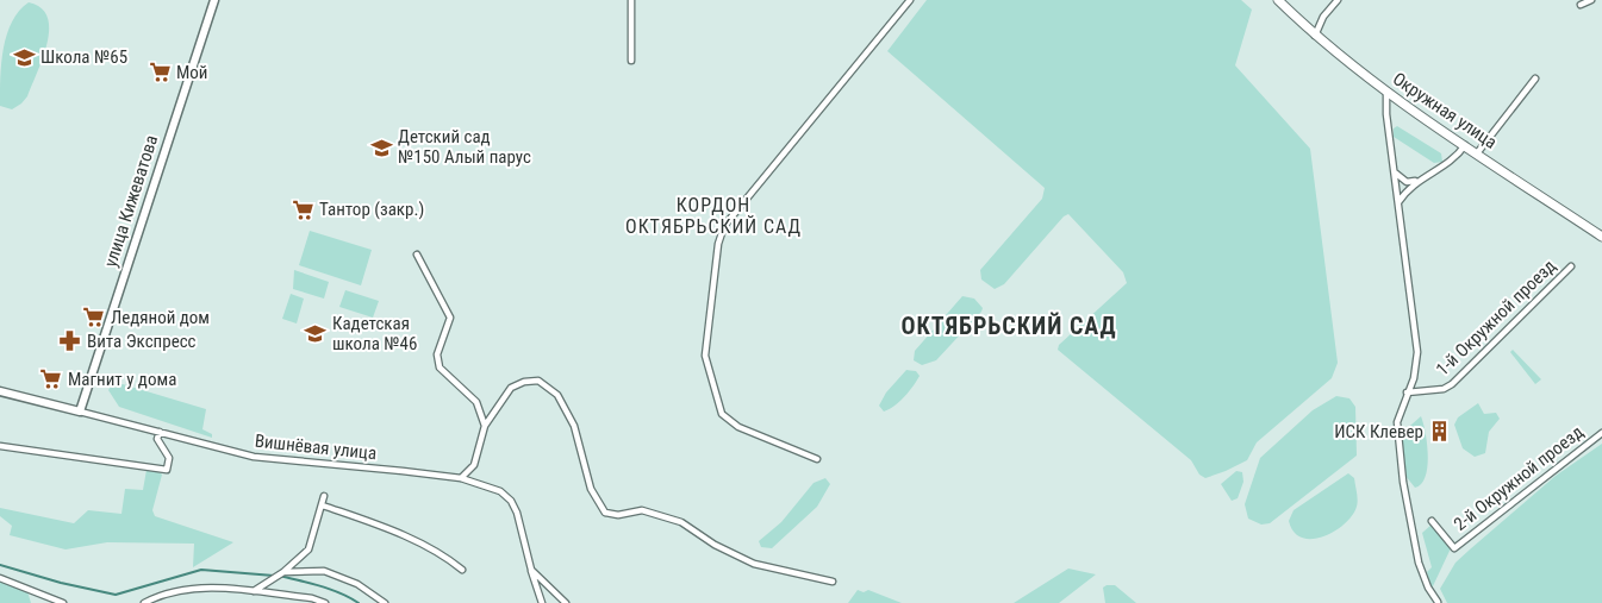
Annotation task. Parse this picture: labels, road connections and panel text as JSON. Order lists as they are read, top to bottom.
{
  "streets": {
    "main road": ["Окружная улица", "улица Кижеватова", "Вишнёвая улица"],
    "street": ["1-й Окружной проезд", "2-й Окружной проезд"]
  },
  "crossings": [
    ["улица Кижеватова", "Вишнёвая улица"]
  ],
  "districts": ["КОРДОН ОКТЯБРЬСКИЙ САД", "ОКТЯБРЬСКИЙ САД"],
  "places": {
    "school or university": ["Школа №65", "Детский сад №150 Алый парус", "Кадетская школа №46"],
    "supermarket": [
      "Мой",
      "Тантор (закр.)",
      "Ледяной дом",
      "Магнит у дома"
    ],
    "pharmacy": ["Вита Экспресс"],
    "building": ["ИСК Клевер"]
  }
}
